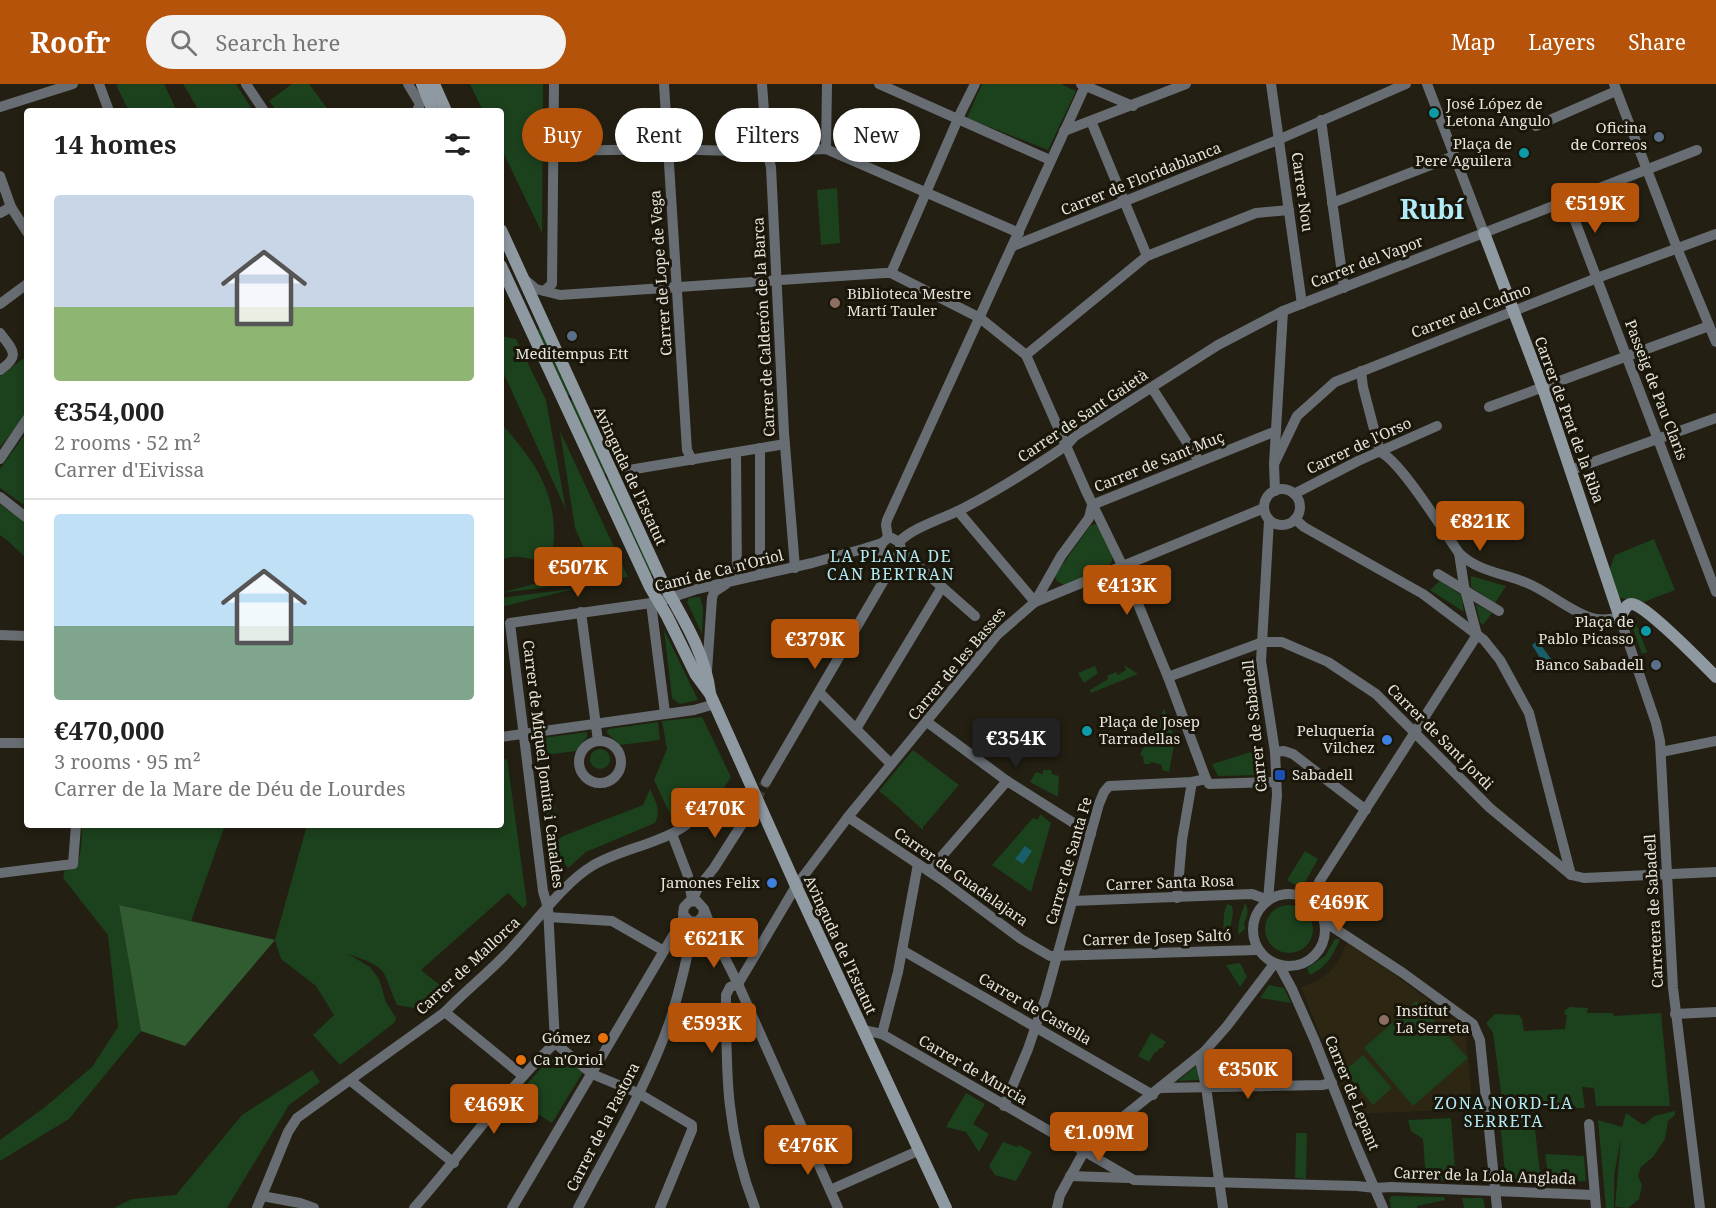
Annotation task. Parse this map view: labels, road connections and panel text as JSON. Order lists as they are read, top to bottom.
{
  "streets": {
    "main road": ["Carrer de Prat de la Riba", "Avinguda de l'Estatut"],
    "street": [
      "Carrer de Floridablanca",
      "Carrer Nou",
      "Carrer del Vapor",
      "Carrer de Lope de Vega",
      "Carrer del Cadmo",
      "Carrer de Calderón de la Barca",
      "Passeig de Pau Claris",
      "Carrer de Sant Gaietà",
      "Carrer de l'Orso",
      "Carrer de Sant Muç",
      "Camí de Ca n'Oriol",
      "Carrer de les Basses",
      "Carrer de Sabadell",
      "Carrer de Sant Jordi",
      "Carrer de Miquel Jomita i Canaldes",
      "Carrer de Santa Fe",
      "Carrer de Guadalajara",
      "Carrer Santa Rosa",
      "Carretera de Sabadell",
      "Carrer de Josep Saltó",
      "Carrer de Mallorca",
      "Carrer de Castella",
      "Carrer de Murcia",
      "Carrer de Lepant",
      "Carrer de la Pastora",
      "Carrer de la Lola Anglada"
    ]
  },
  "crossings": [
    ["Carrer de Floridablanca", "Carrer Nou"],
    ["Carrer Nou", "Carrer del Vapor"],
    ["Carrer del Vapor", "Passeig de Pau Claris"],
    ["Carrer del Vapor", "Carrer de Sant Gaietà"],
    ["Carrer del Vapor", "Carrer de Prat de la Riba"],
    ["Carrer del Cadmo", "Passeig de Pau Claris"],
    ["Carrer del Cadmo", "Carrer de Prat de la Riba"],
    ["Carrer de Calderón de la Barca", "Camí de Ca n'Oriol"],
    ["Carrer de Sant Gaietà", "Camí de Ca n'Oriol"],
    ["Carrer de Prat de la Riba", "Carretera de Sabadell"],
    ["Carrer de l'Orso", "Carrer de les Basses"],
    ["Carrer de l'Orso", "Carrer de Sabadell"],
    ["Carrer de Sant Muç", "Carrer de les Basses"],
    ["Avinguda de l'Estatut", "Camí de Ca n'Oriol"],
    ["Avinguda de l'Estatut", "Carrer de les Basses"],
    ["Avinguda de l'Estatut", "Carrer de Murcia"],
    ["Camí de Ca n'Oriol", "Carrer de Miquel Jomita i Canaldes"],
    ["Carrer de les Basses", "Carrer de Sabadell"],
    ["Carrer de les Basses", "Carrer de Guadalajara"],
    ["Carrer de Sabadell", "Carrer de Sant Jordi"],
    ["Carrer de Sabadell", "Carrer de Santa Fe"],
    ["Carrer de Sabadell", "Carrer Santa Rosa"],
    ["Carrer de Sabadell", "Carrer de Josep Saltó"],
    ["Carrer de Sabadell", "Carrer de Lepant"],
    ["Carrer de Miquel Jomita i Canaldes", "Carrer de Mallorca"],
    ["Carrer de Santa Fe", "Carrer de Guadalajara"],
    ["Carrer de Santa Fe", "Carrer Santa Rosa"],
    ["Carrer de Santa Fe", "Carrer de Josep Saltó"],
    ["Carrer de Santa Fe", "Carrer de Castella"],
    ["Carrer de Santa Fe", "Carrer de Murcia"],
    ["Carrer de Guadalajara", "Carrer de Josep Saltó"],
    ["Carrer Santa Rosa", "Carrer de Josep Saltó"],
    ["Carrer Santa Rosa", "Carrer de Lepant"],
    ["Carrer de Josep Saltó", "Carrer de Lepant"],
    ["Carrer de Murcia", "Carrer de Lepant"],
    ["Carrer de Murcia", "Carrer de la Lola Anglada"],
    ["Carrer de Lepant", "Carrer de la Lola Anglada"]
  ],
  "districts": ["Rubí", "LA PLANA DE CAN BERTRAN", "ZONA NORD-LA SERRETA"],
  "places": {
    "other": [
      "José López de Letona Angulo",
      "Oficina de Correos",
      "Plaça de Pere Aguilera",
      "Biblioteca Mestre Martí Tauler",
      "Meditempus Ett",
      "Plaça de Pablo Picasso",
      "Banco Sabadell",
      "Plaça de Josep Tarradellas",
      "Peluquería Vilchez",
      "Jamones Felix",
      "Institut La Serreta",
      "Gómez",
      "Ca n'Oriol"
    ],
    "transit": ["Sabadell"]
  },
  "page": {
    "header": "Roofr",
    "search": "Search here",
    "nav": ["Map", "Layers", "Share"],
    "chip": [
      "Buy",
      "Rent",
      "Filters",
      "New"
    ],
    "heading": "14 homes",
    "list": [
      {
        "name": "€354,000",
        "note": "2 rooms · 52 m² · Carrer d'Eivissa"
      },
      {
        "name": "€470,000",
        "note": "3 rooms · 95 m² · Carrer de la Mare de Déu de Lourdes"
      }
    ],
    "price": [
      "€519K",
      "€821K",
      "€507K",
      "€413K",
      "€379K",
      "€354K",
      "€470K",
      "€469K",
      "€621K",
      "€593K",
      "€350K",
      "€469K",
      "€1.09M",
      "€476K"
    ]
  }
}
